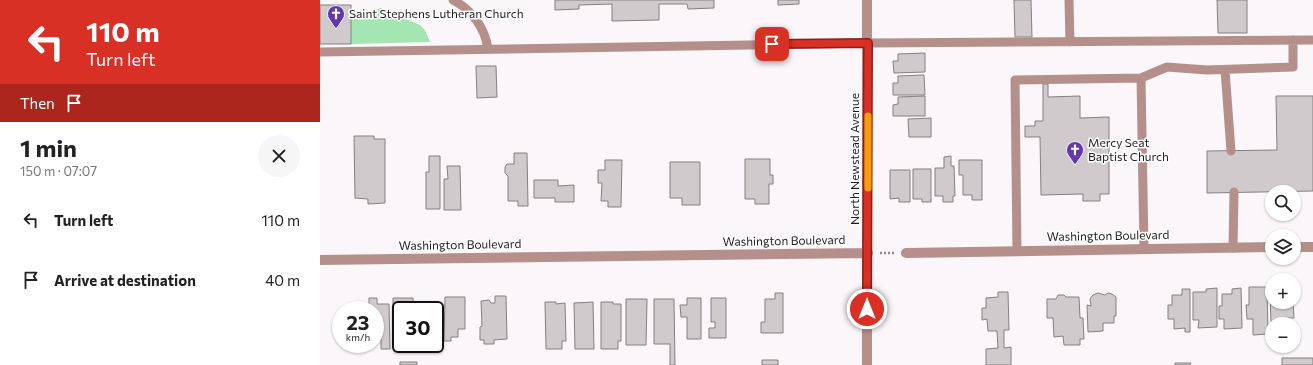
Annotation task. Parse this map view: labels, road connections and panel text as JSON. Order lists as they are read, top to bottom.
{
  "streets": {
    "street": ["North Newstead Avenue", "Washington Boulevard"]
  },
  "crossings": [
    ["North Newstead Avenue", "Washington Boulevard"]
  ],
  "places": {
    "church": ["Saint Stephens Lutheran Church", "Mercy Seat Baptist Church"]
  },
  "page": {
    "turn": ["110 m", "Turn left"],
    "then": "Then",
    "heading": ["1 min", "150 m · 07:07"],
    "map_buttons": ["+", "−"],
    "list": [
      {
        "name": "Turn left",
        "value": "110 m"
      },
      {
        "name": "Arrive at destination",
        "value": "40 m"
      }
    ],
    "speed": "23 km/h",
    "limit": "30"
  }
}
